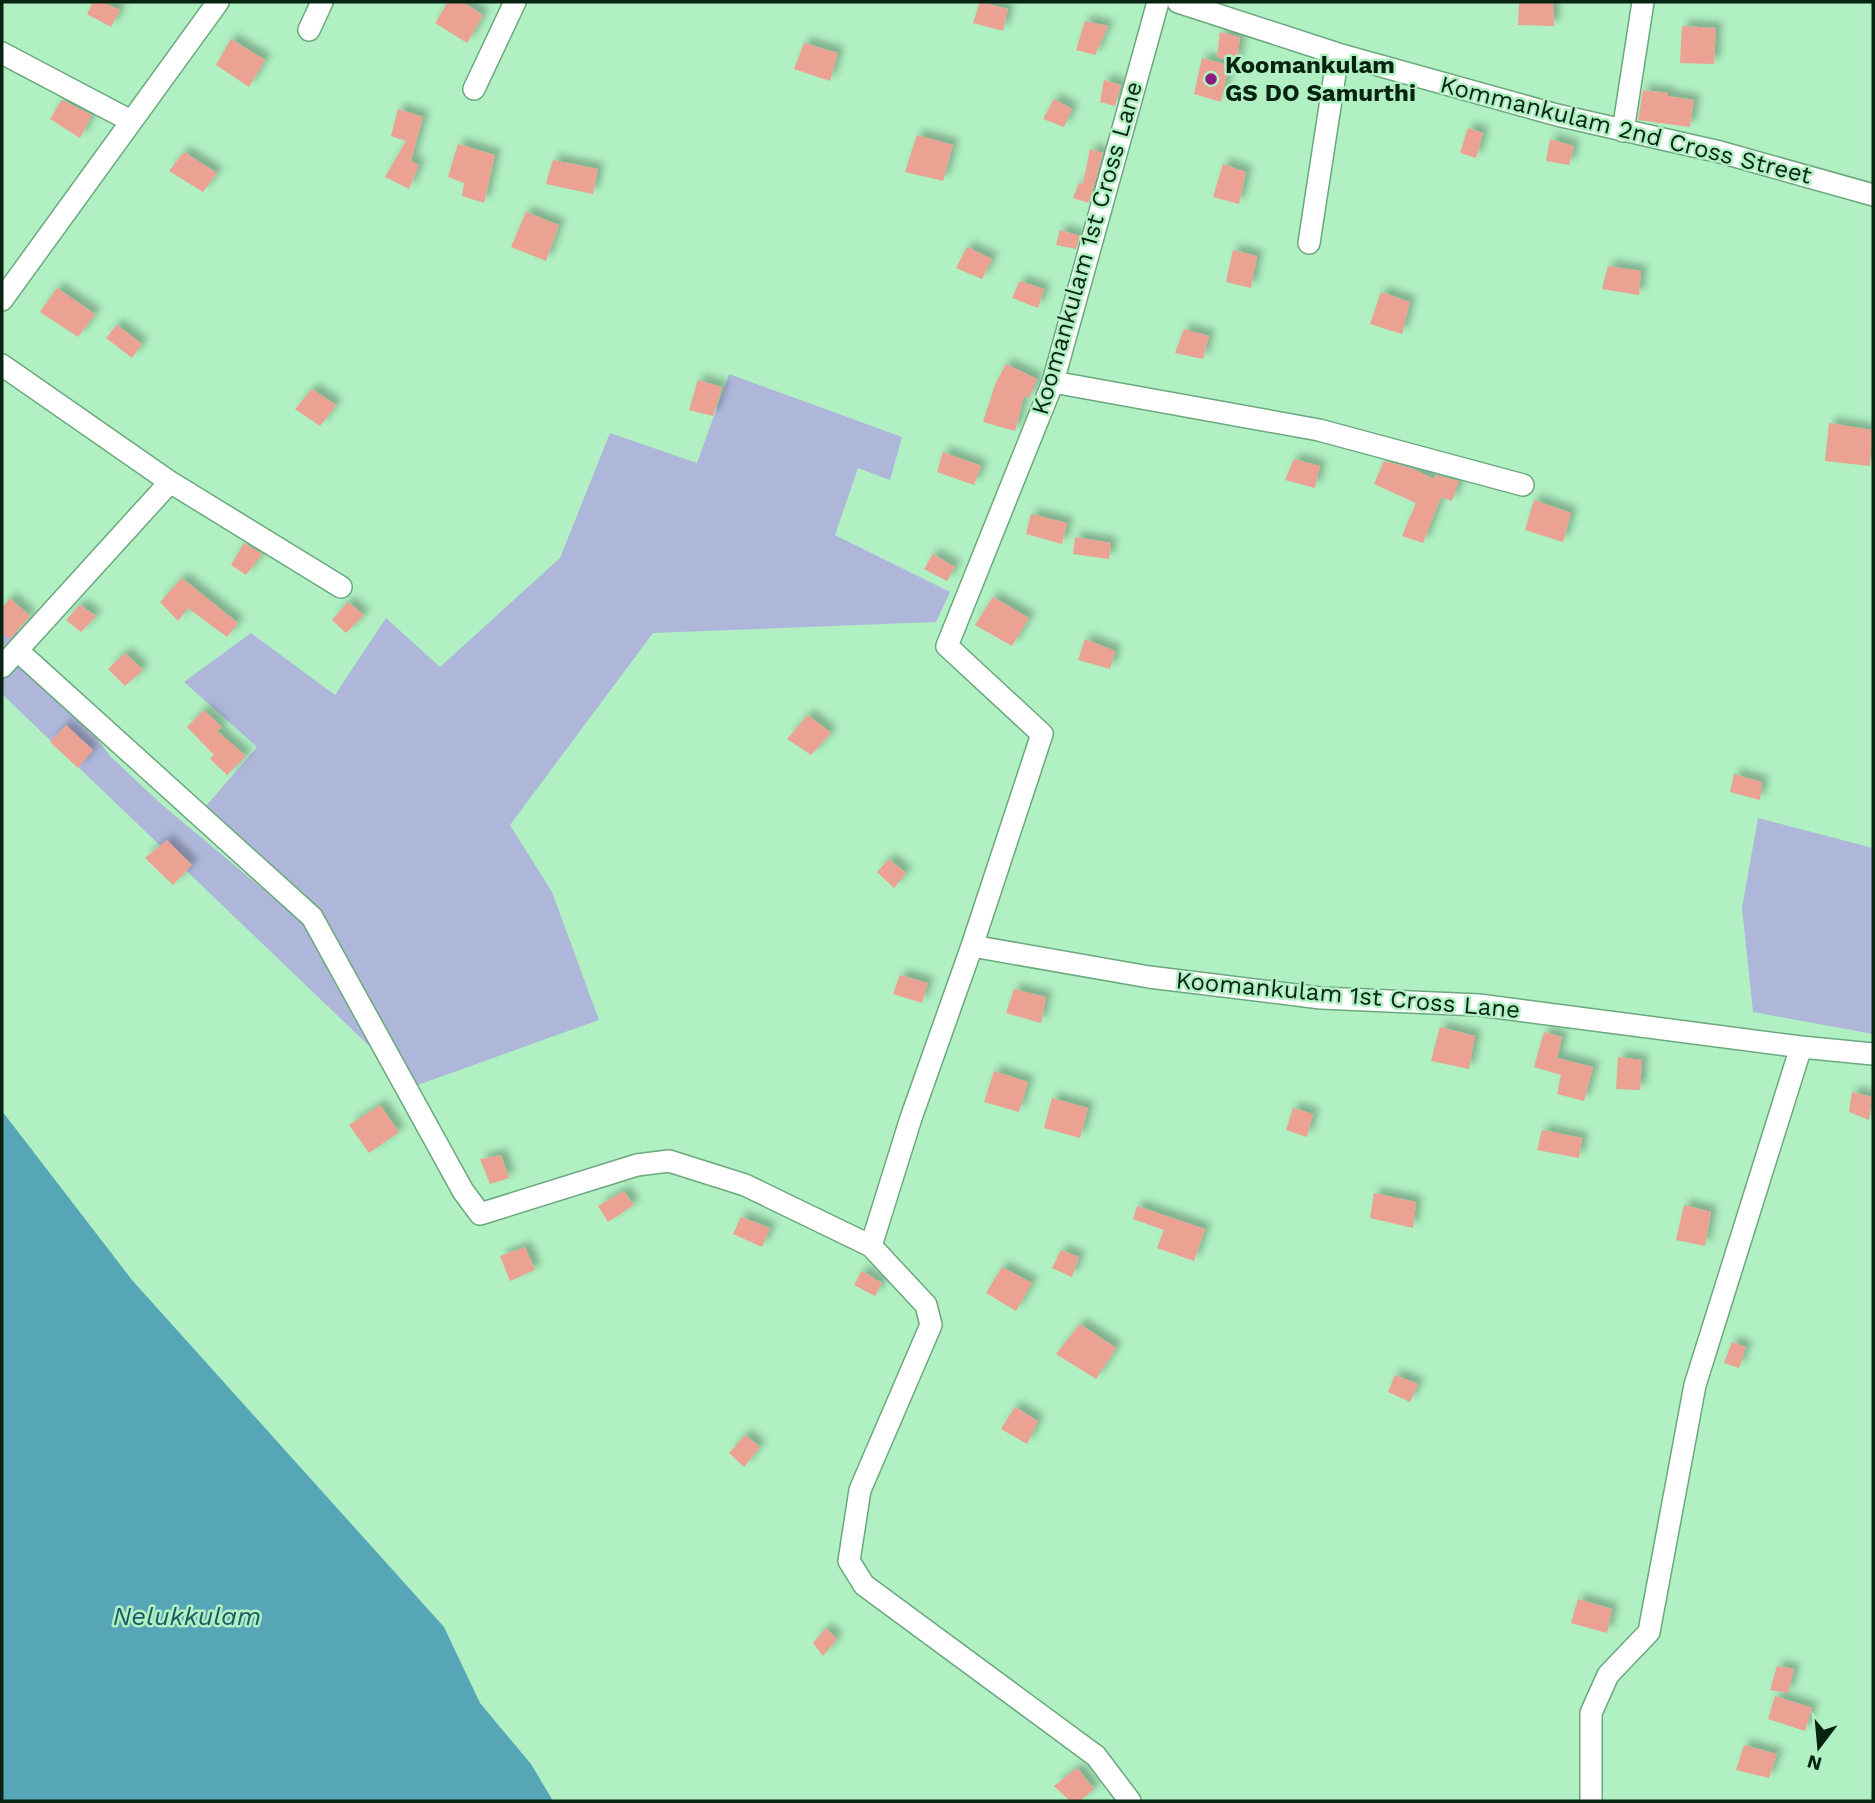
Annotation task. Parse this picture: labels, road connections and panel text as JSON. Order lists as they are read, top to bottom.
{
  "streets": {
    "street": ["Kommankulam 2nd Cross Street", "Koomankulam 1st Cross Lane"]
  },
  "water": ["Nelukkulam"],
  "places": ["Koomankulam GS DO Samurthi"],
  "north": "bottom"
}
